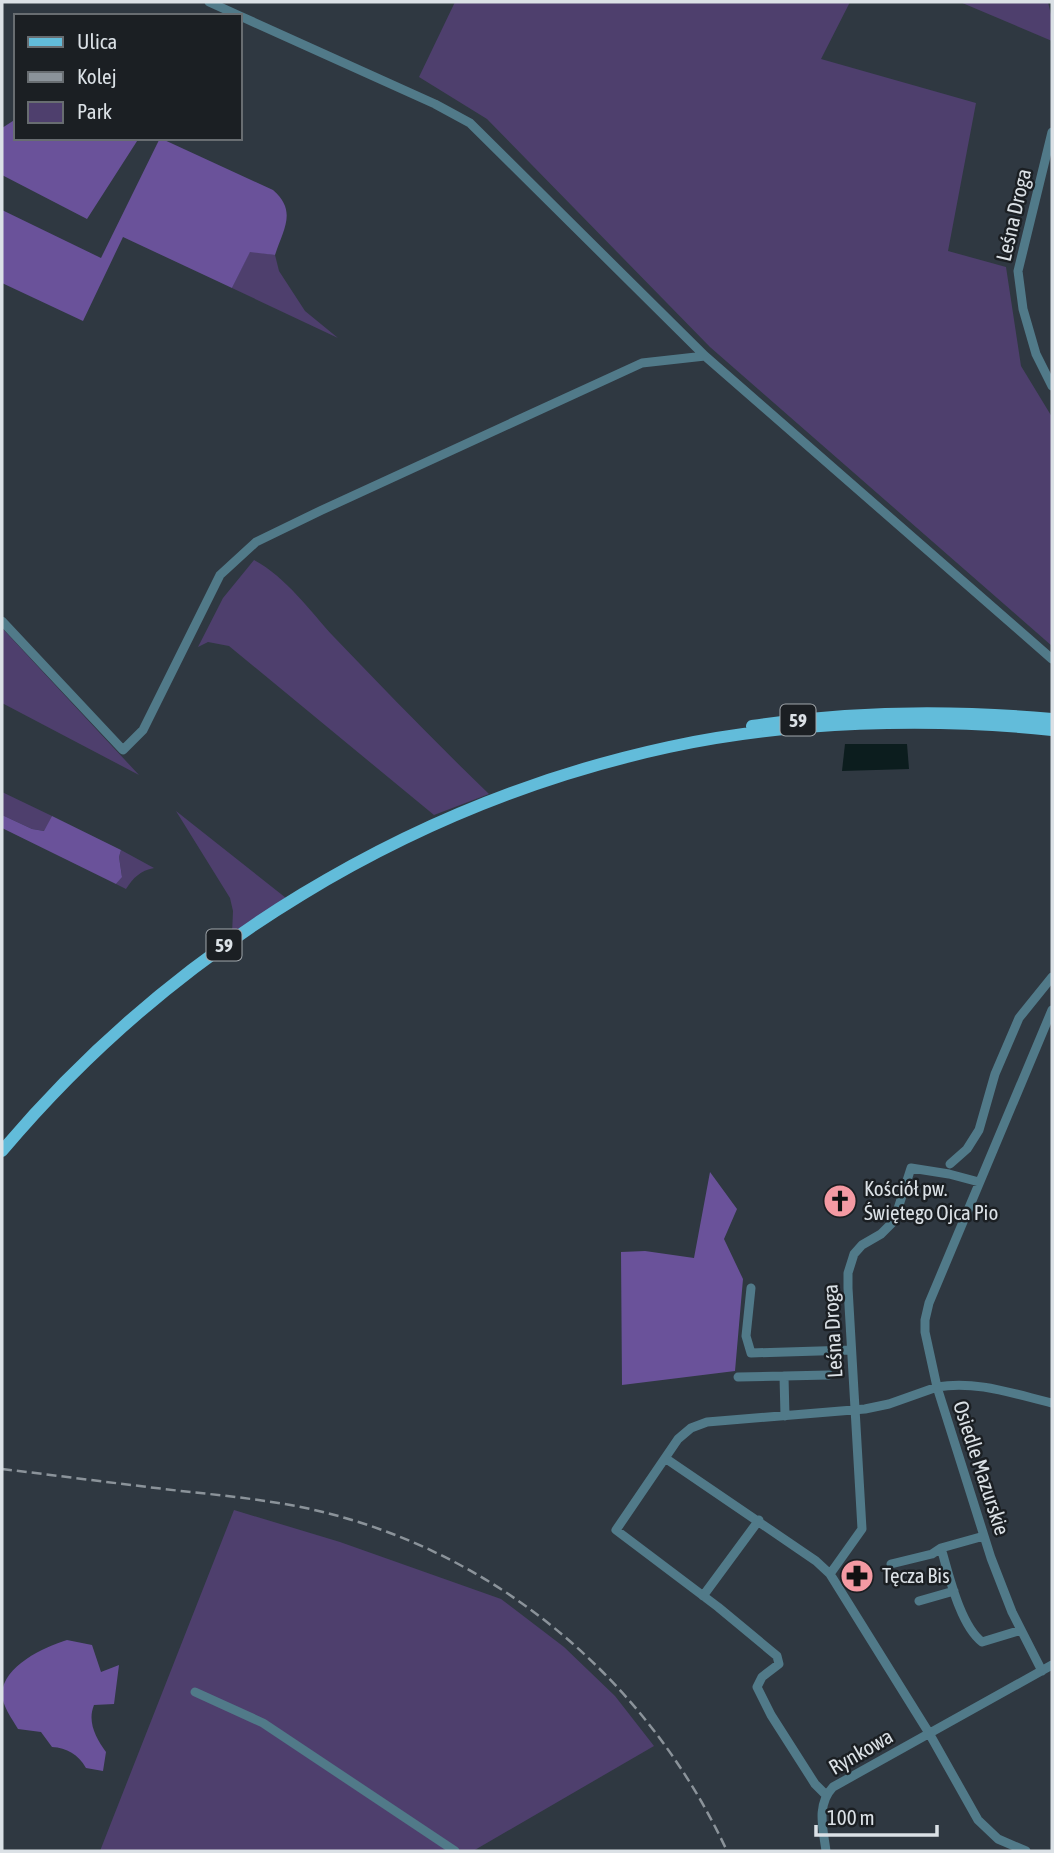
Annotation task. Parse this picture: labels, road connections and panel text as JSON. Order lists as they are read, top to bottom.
{
  "streets": {
    "main road": ["59"],
    "street": ["Leśna Droga", "Osiedle Mazurskie", "Rynkowa"]
  },
  "crossings": [
    ["Leśna Droga", "Osiedle Mazurskie"],
    ["Osiedle Mazurskie", "Rynkowa"]
  ],
  "places": {
    "church": ["Kościół pw. Świętego Ojca Pio"],
    "pharmacy": ["Tęcza Bis"]
  },
  "legend": ["Ulica", "Kolej", "Park"],
  "scale_bar": "100 m"
}
